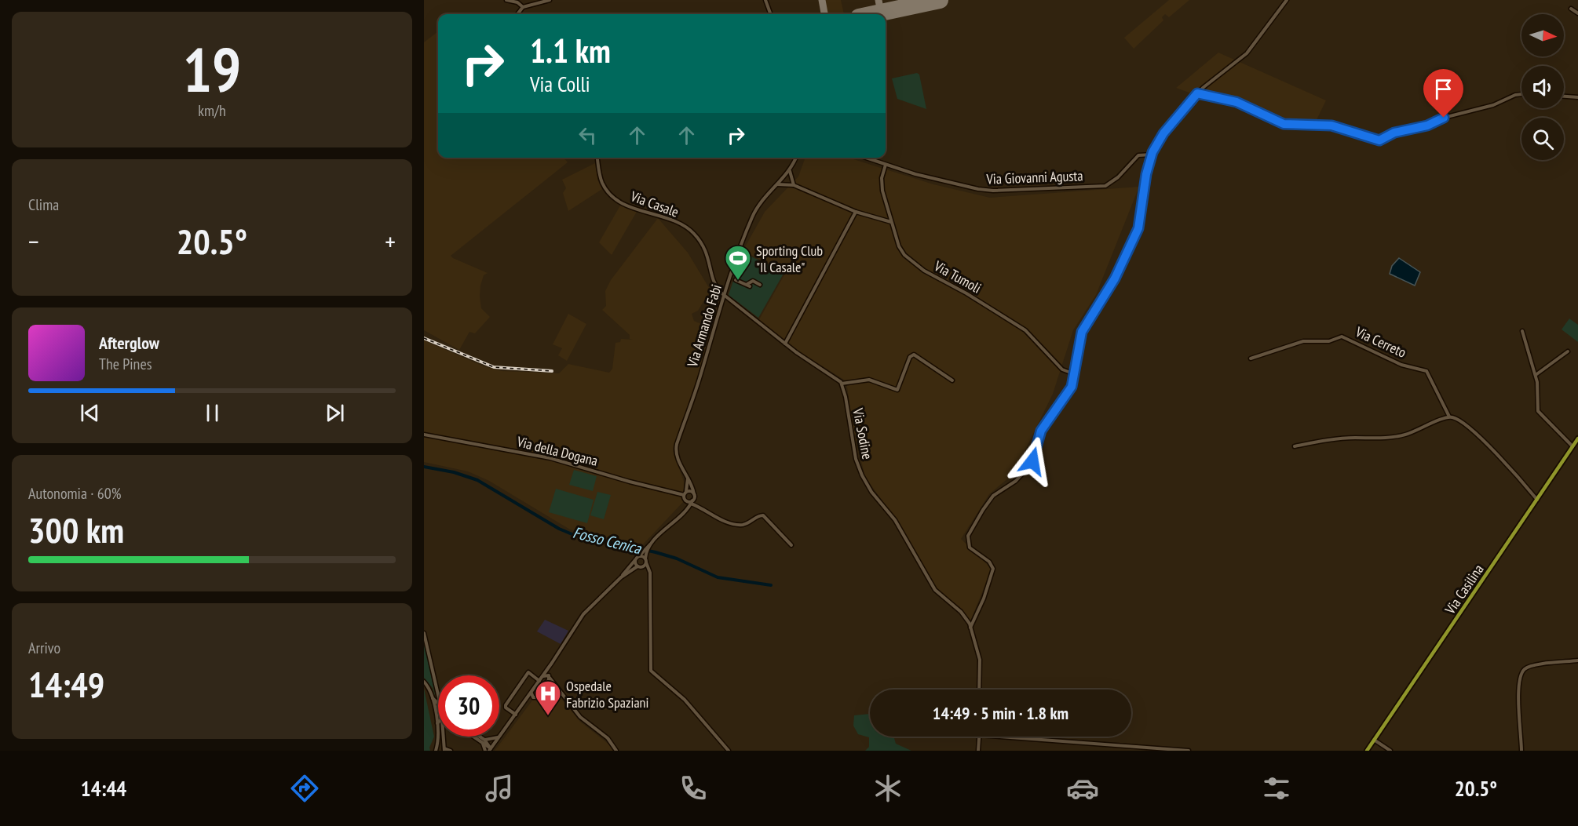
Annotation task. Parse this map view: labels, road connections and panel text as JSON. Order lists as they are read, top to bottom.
{
  "streets": {
    "main road": ["Via Casilina"],
    "street": [
      "Via Giovanni Agusta",
      "Via Casale",
      "Via Tumoli",
      "Via Armando Fabi",
      "Via Cerreto",
      "Via Sodine",
      "Via della Dogana"
    ]
  },
  "crossings": [
    ["Via Giovanni Agusta", "Via Tumoli"],
    ["Via Casale", "Via Armando Fabi"],
    ["Via Armando Fabi", "Via della Dogana"]
  ],
  "water": ["Fosso Cenica"],
  "places": {
    "sports": ["Sporting Club \"Il Casale\""],
    "hospital": ["Ospedale Fabrizio Spaziani"]
  },
  "north": "right",
  "page": {
    "tile": [
      ["19", "km/h"],
      "Clima",
      ["Autonomia · 60%", "300 km"],
      ["Arrivo", "14:49"]
    ],
    "turn": ["1.1 km", "Via Colli"],
    "heat": ["−", "20.5°", "+"],
    "song": ["Afterglow", "The Pines"],
    "limit": "30",
    "trip": "14:49 · 5 min · 1.8 km",
    "tabs": ["14:44", "20.5°"]
  }
}
